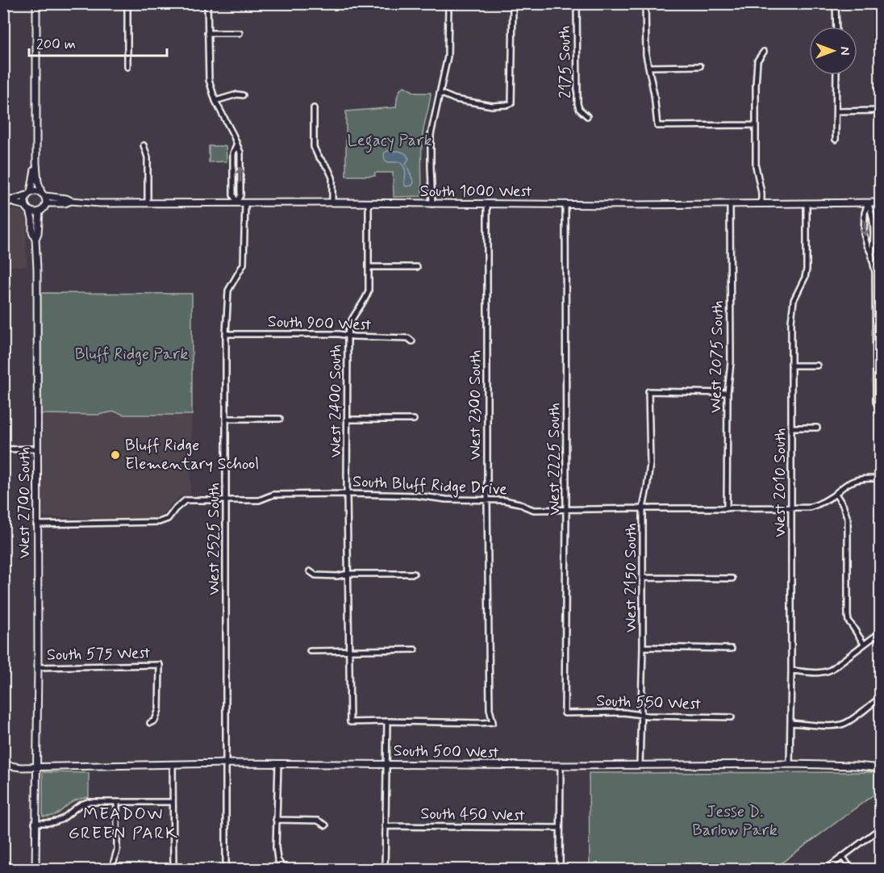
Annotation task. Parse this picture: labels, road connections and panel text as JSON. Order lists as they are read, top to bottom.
{
  "streets": {
    "main road": ["South 1000 West", "West 2700 South", "South 500 West"],
    "street": [
      "2175 South",
      "South 900 West",
      "West 2075 South",
      "West 2400 South",
      "West 2300 South",
      "West 2225 South",
      "West 2010 South",
      "South Bluff Ridge Drive",
      "West 2525 South",
      "West 2150 South",
      "South 575 West",
      "South 550 West",
      "South 450 West"
    ]
  },
  "crossings": [
    ["South 1000 West", "West 2075 South"],
    ["South 1000 West", "West 2400 South"],
    ["South 1000 West", "West 2300 South"],
    ["South 1000 West", "West 2225 South"],
    ["South 1000 West", "West 2010 South"],
    ["South 1000 West", "West 2700 South"],
    ["South 1000 West", "West 2525 South"],
    ["South 900 West", "West 2400 South"],
    ["South 900 West", "West 2525 South"],
    ["West 2075 South", "South Bluff Ridge Drive"],
    ["West 2075 South", "West 2150 South"],
    ["West 2400 South", "West 2300 South"],
    ["West 2400 South", "South Bluff Ridge Drive"],
    ["West 2300 South", "South Bluff Ridge Drive"],
    ["West 2225 South", "South Bluff Ridge Drive"],
    ["West 2225 South", "South 550 West"],
    ["West 2010 South", "South Bluff Ridge Drive"],
    ["West 2010 South", "South 500 West"],
    ["South Bluff Ridge Drive", "West 2700 South"],
    ["South Bluff Ridge Drive", "West 2525 South"],
    ["South Bluff Ridge Drive", "West 2150 South"],
    ["West 2700 South", "South 575 West"],
    ["West 2700 South", "South 500 West"],
    ["West 2525 South", "South 500 West"],
    ["West 2150 South", "South 550 West"],
    ["West 2150 South", "South 500 West"]
  ],
  "districts": ["MEADOW GREEN PARK"],
  "parks": ["Legacy Park", "Bluff Ridge Park", "Jesse D. Barlow Park"],
  "places": ["Bluff Ridge Elementary School"],
  "scale_bar": "200 m",
  "north": "right"
}
